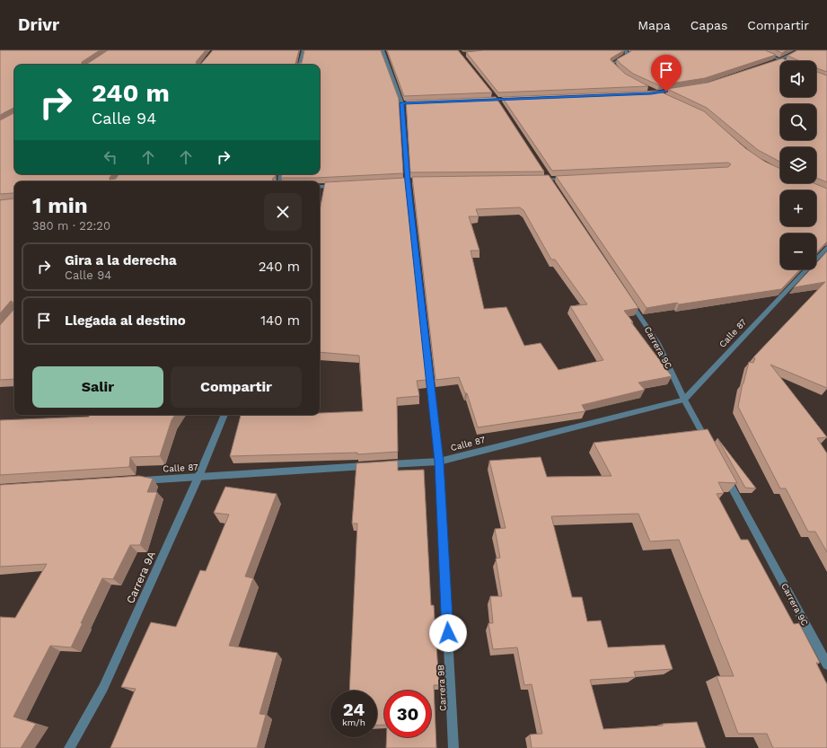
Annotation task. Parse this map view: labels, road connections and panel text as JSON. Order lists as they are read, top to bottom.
{
  "streets": {
    "street": [
      "Calle 87",
      "Carrera 9C",
      "Carrera 9A",
      "Carrera 9B"
    ]
  },
  "crossings": [
    ["Calle 87", "Carrera 9C"],
    ["Calle 87", "Carrera 9A"],
    ["Calle 87", "Carrera 9B"]
  ],
  "page": {
    "header": "Drivr",
    "nav": ["Mapa", "Capas", "Compartir"],
    "map_buttons": ["+", "−"],
    "turn": ["240 m", "Calle 94"],
    "heading": ["1 min", "380 m · 22:20"],
    "list": [
      {
        "name": "Gira a la derecha",
        "note": "Calle 94",
        "value": "240 m"
      },
      {
        "name": "Llegada al destino",
        "value": "140 m"
      }
    ],
    "buttons": ["Salir", "Compartir"],
    "speed": "24 km/h",
    "limit": "30"
  }
}
